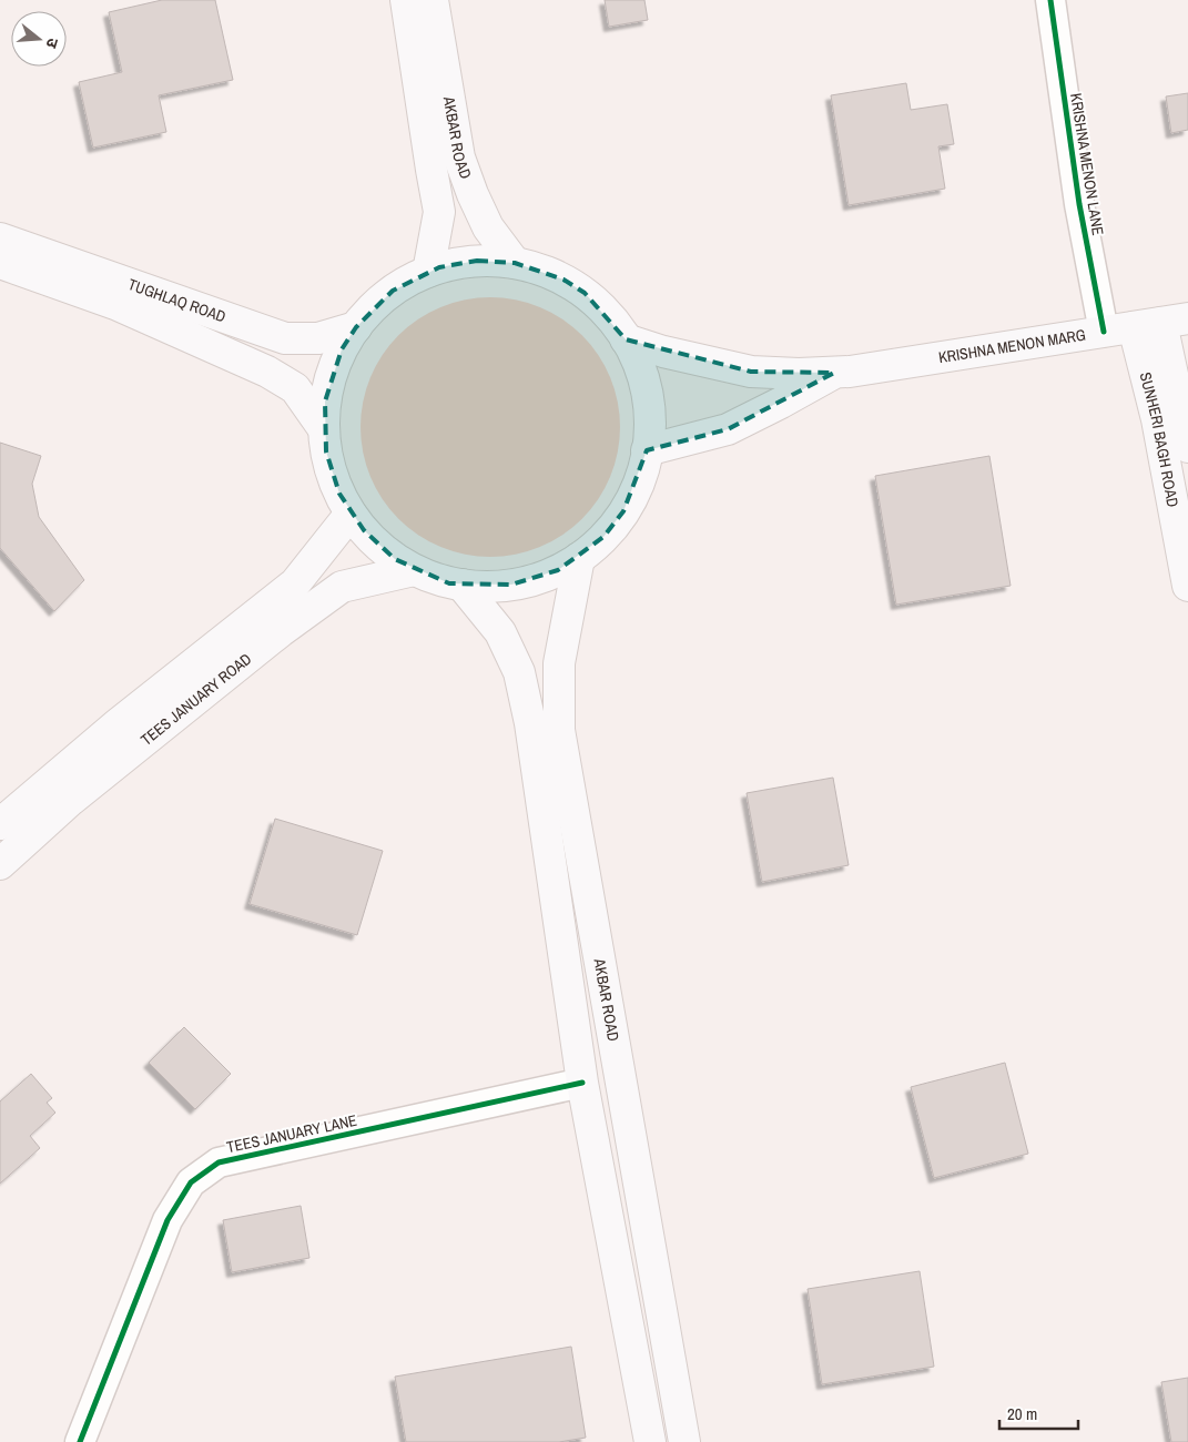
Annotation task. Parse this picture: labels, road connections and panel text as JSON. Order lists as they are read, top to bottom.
{
  "streets": {
    "main road": [
      "AKBAR ROAD",
      "TUGHLAQ ROAD",
      "KRISHNA MENON MARG",
      "SUNHERI BAGH ROAD",
      "TEES JANUARY ROAD"
    ],
    "street": ["KRISHNA MENON LANE", "TEES JANUARY LANE"]
  },
  "crossings": [
    ["KRISHNA MENON LANE", "KRISHNA MENON MARG"],
    ["KRISHNA MENON MARG", "SUNHERI BAGH ROAD"]
  ],
  "scale_bar": "20 m",
  "north": "right"
}
